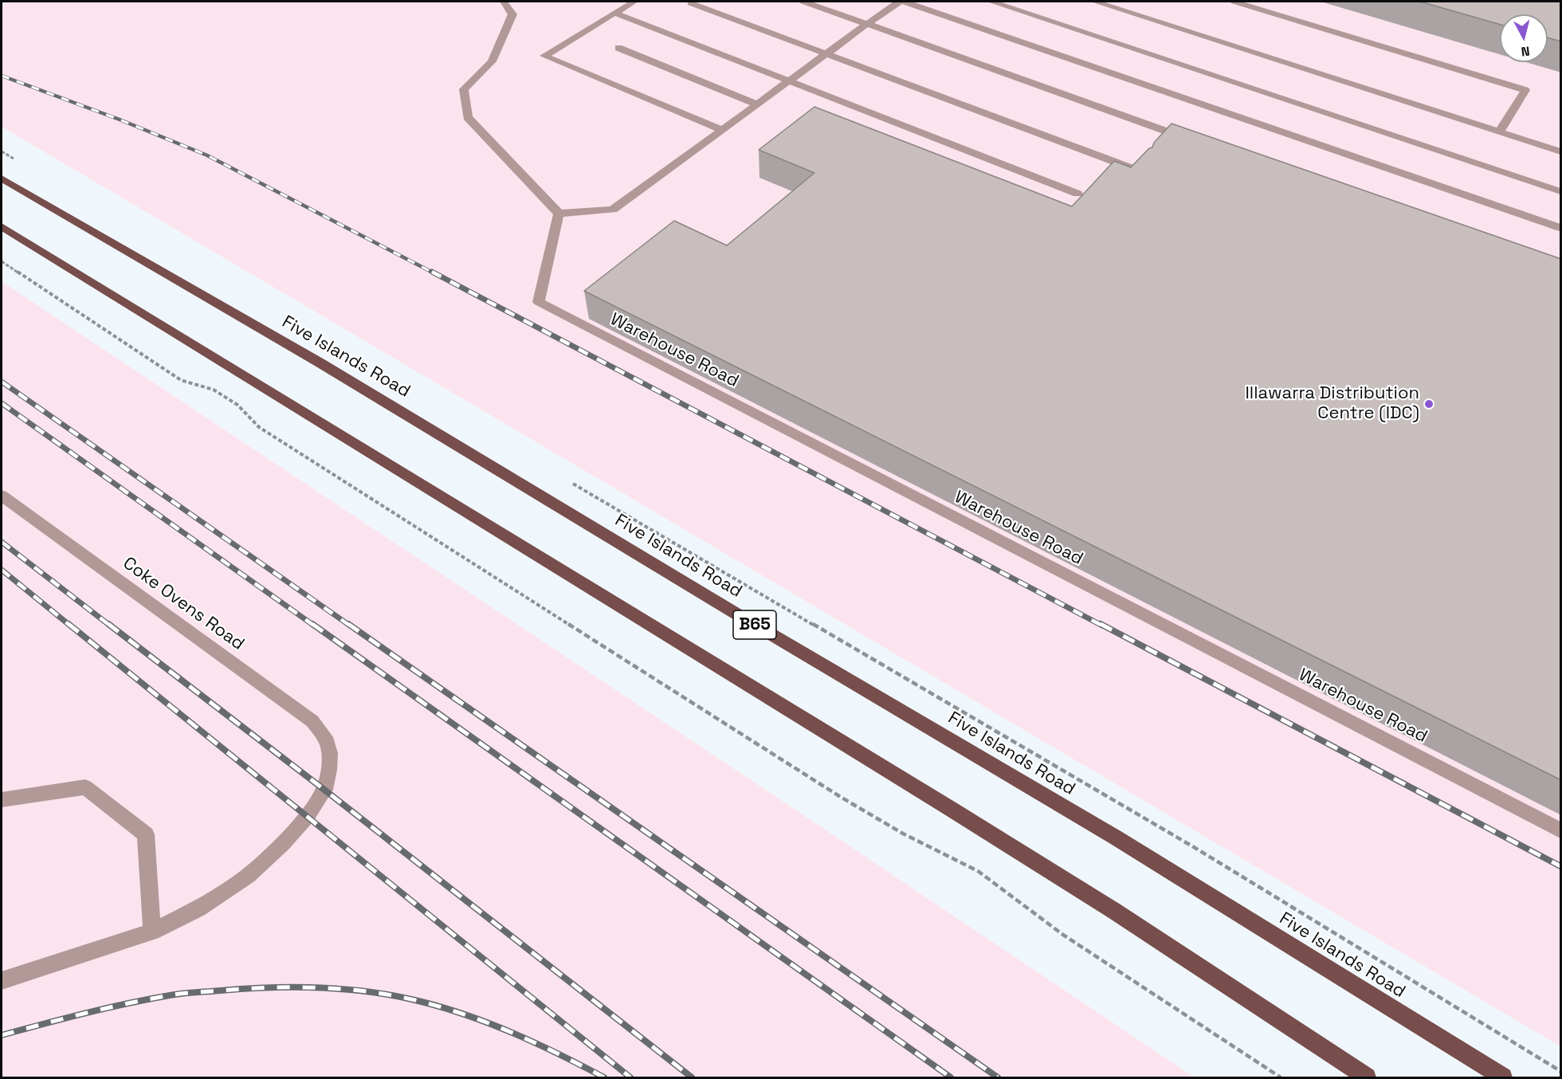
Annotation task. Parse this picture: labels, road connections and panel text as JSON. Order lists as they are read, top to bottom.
{
  "streets": {
    "main road": ["Five Islands Road", "B65"],
    "street": ["Warehouse Road", "Coke Ovens Road"]
  },
  "places": ["Illawarra Distribution Centre (IDC)"],
  "north": "bottom"
}
